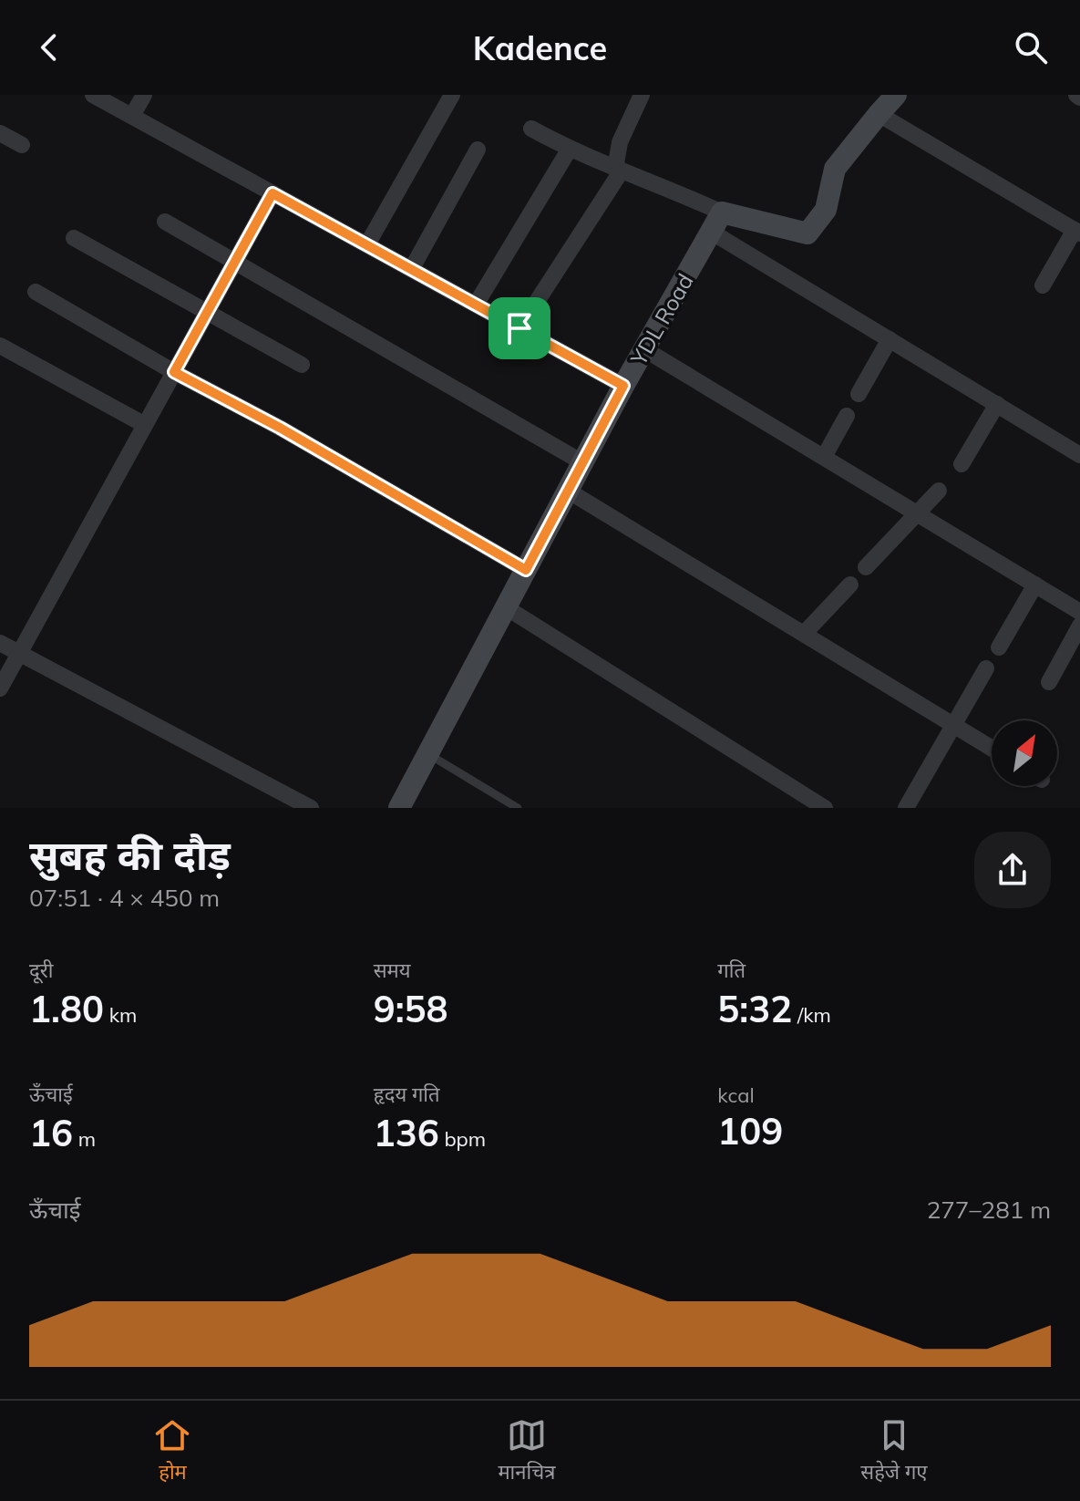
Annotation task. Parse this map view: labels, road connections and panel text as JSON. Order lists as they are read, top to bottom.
{
  "streets": {
    "street": ["YDL Road"]
  },
  "north": "top right",
  "page": {
    "header": "Kadence",
    "heading": ["सुबह की दौड़", "07:51 · 4 × 450 m"],
    "stats": [
      ["दूरी", "1.80 km"],
      ["समय", "9:58"],
      ["गति", "5:32 /km"],
      ["ऊँचाई", "16 m"],
      ["हृदय गति", "136 bpm"],
      ["kcal", "109"]
    ],
    "chart": ["ऊँचाई", "277–281 m"],
    "tabs": ["होम", "मानचित्र", "सहेजे गए"]
  }
}
